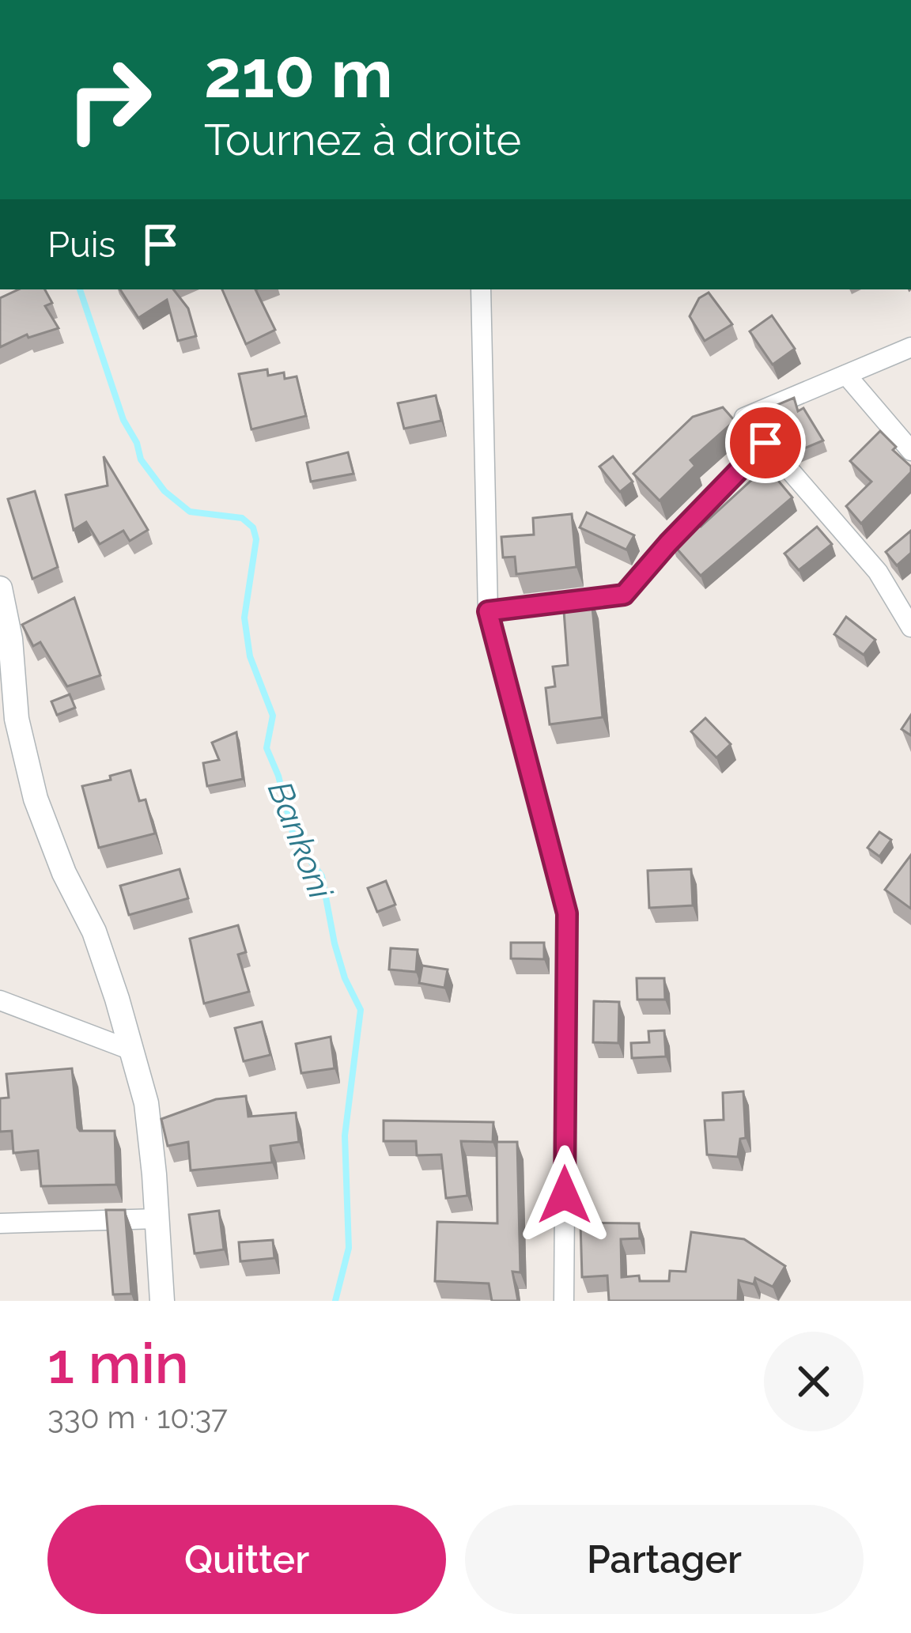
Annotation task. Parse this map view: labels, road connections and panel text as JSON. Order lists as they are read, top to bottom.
{
  "water": ["Bankoni"],
  "page": {
    "turn": ["210 m", "Tournez à droite"],
    "then": "Puis",
    "heading": ["1 min", "330 m · 10:37"],
    "buttons": ["Quitter", "Partager"]
  }
}
